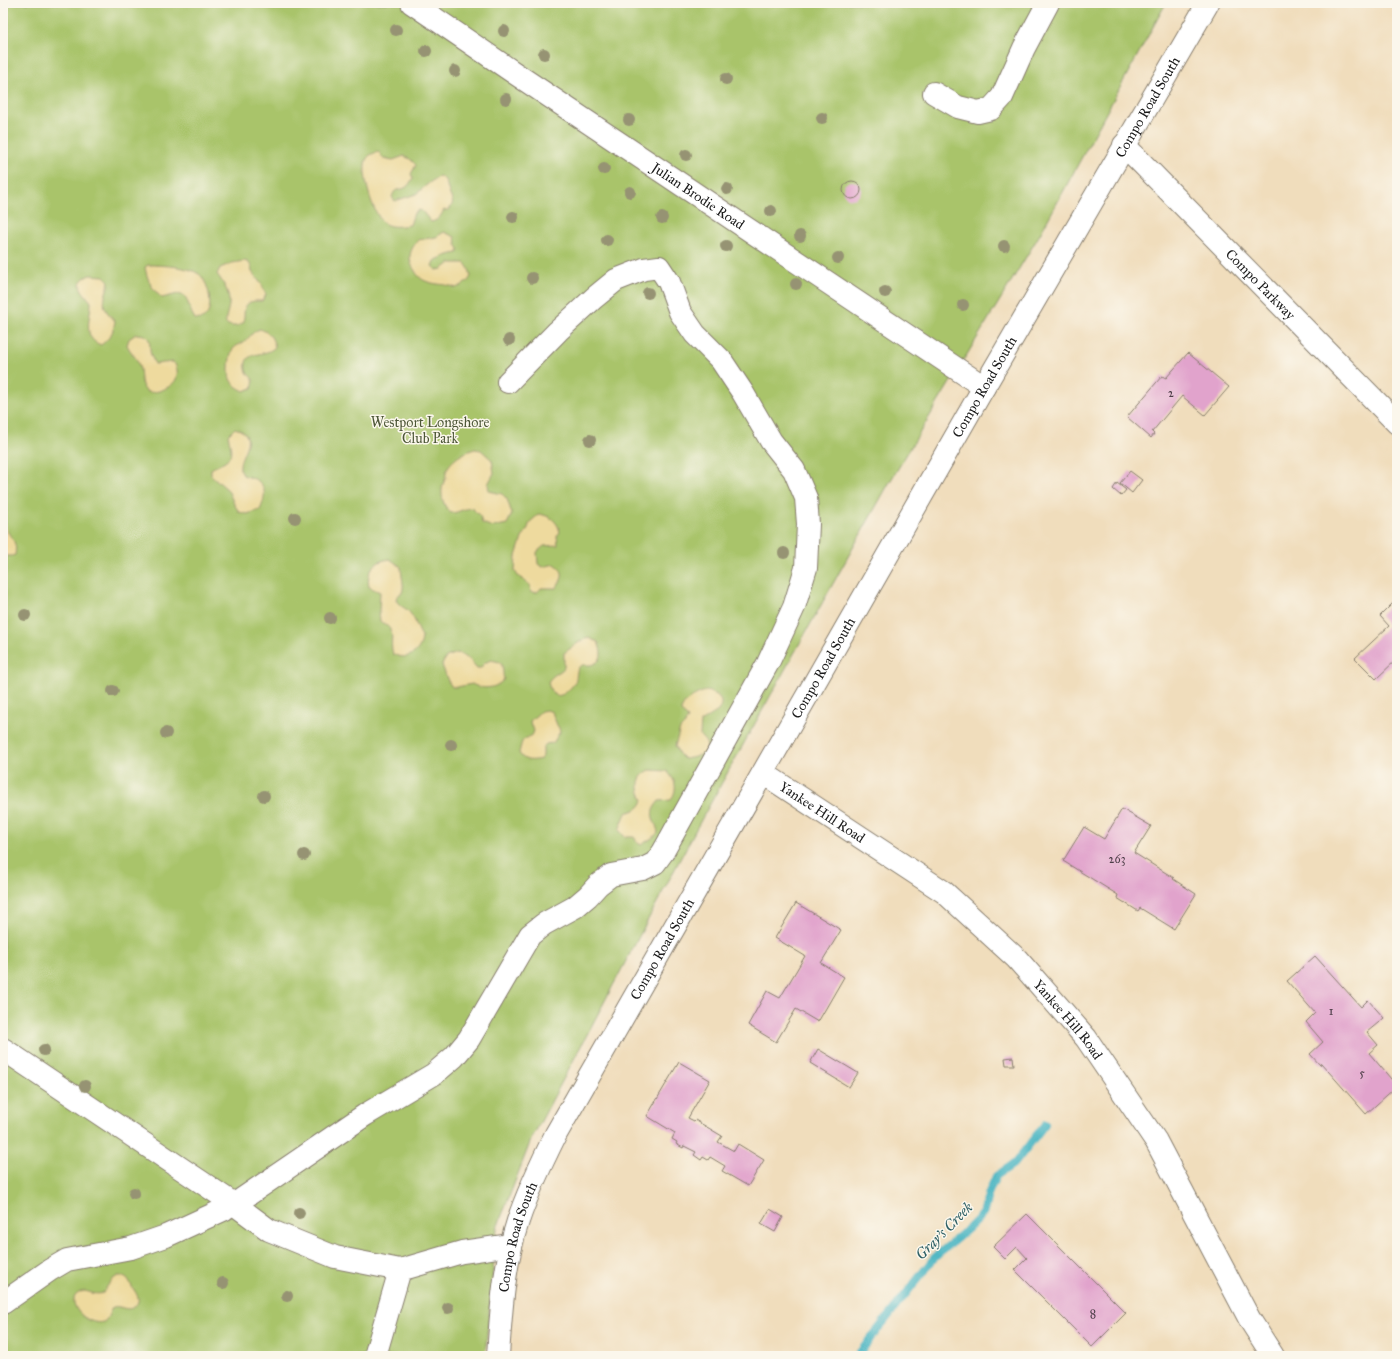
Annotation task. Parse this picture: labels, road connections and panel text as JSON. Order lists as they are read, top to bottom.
{
  "streets": {
    "street": [
      "Compo Road South",
      "Julian Brodie Road",
      "Compo Parkway",
      "Yankee Hill Road"
    ]
  },
  "crossings": [
    ["Compo Road South", "Julian Brodie Road"],
    ["Compo Road South", "Compo Parkway"],
    ["Compo Road South", "Yankee Hill Road"]
  ],
  "water": ["Gray's Creek"],
  "parks": ["Westport Longshore Club Park"],
  "house_numbers": [
    "2",
    "263",
    "1",
    "5",
    "8"
  ]
}
